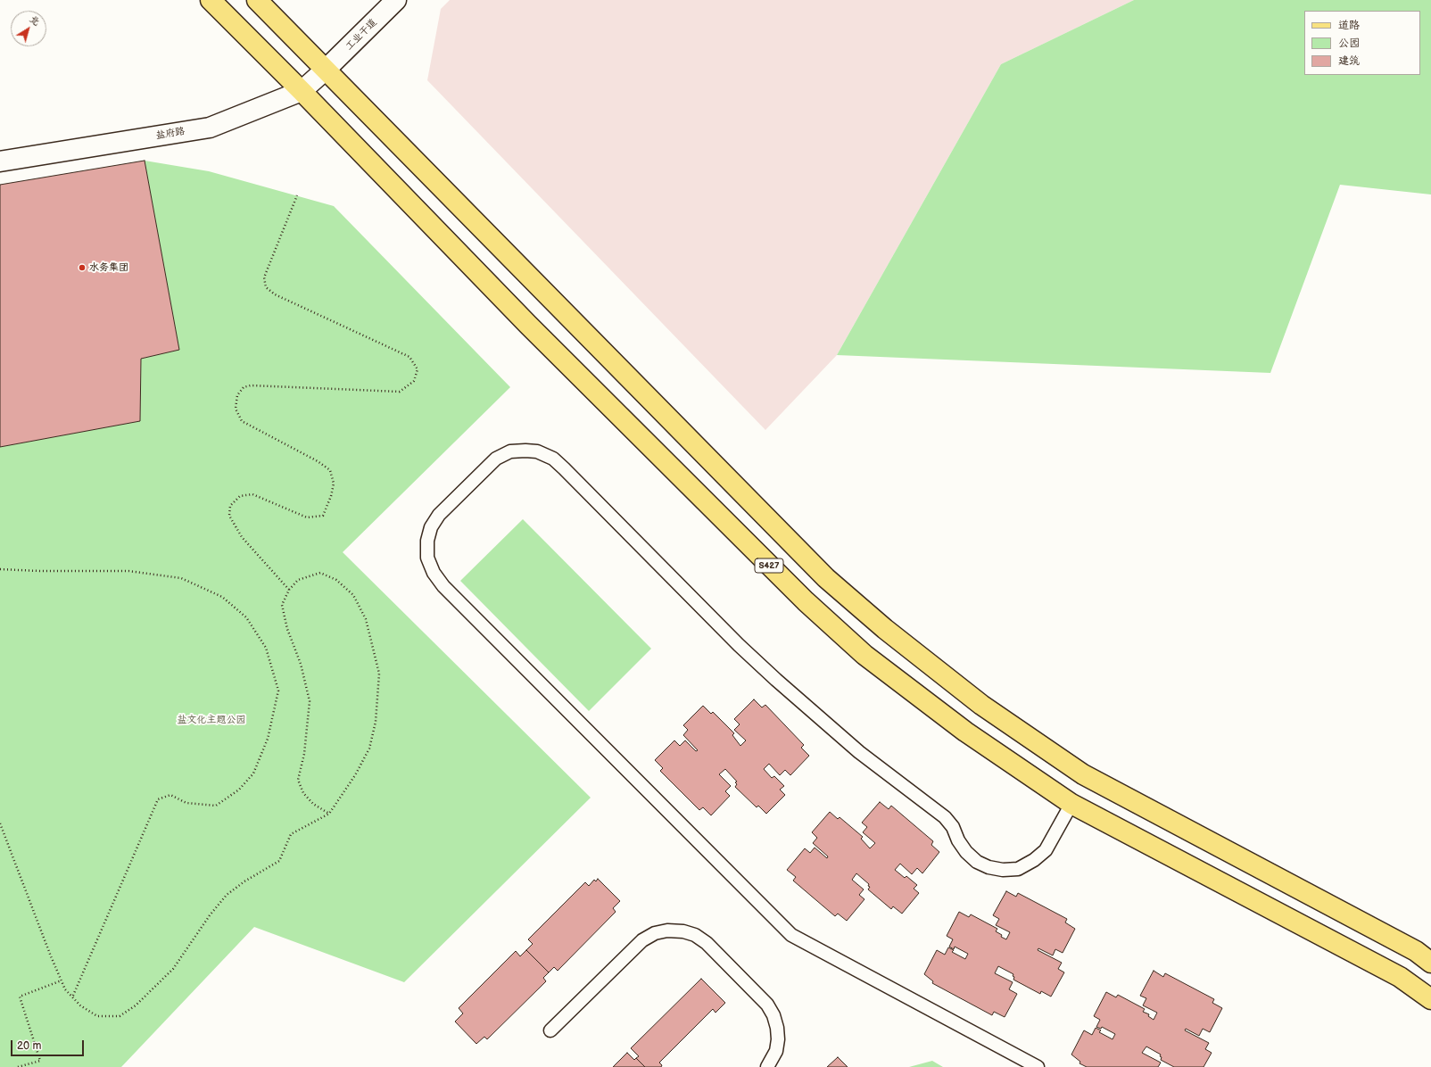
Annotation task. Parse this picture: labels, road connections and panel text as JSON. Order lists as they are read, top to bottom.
{
  "streets": {
    "main road": ["S427"],
    "street": ["工业干道", "盐府路"]
  },
  "crossings": [
    ["工业干道", "盐府路"],
    ["盐府路", "S427"]
  ],
  "parks": ["盐文化主题公园"],
  "places": ["水务集团"],
  "legend": ["道路", "公园", "建筑"],
  "scale_bar": "20 m",
  "north": "top right"
}
